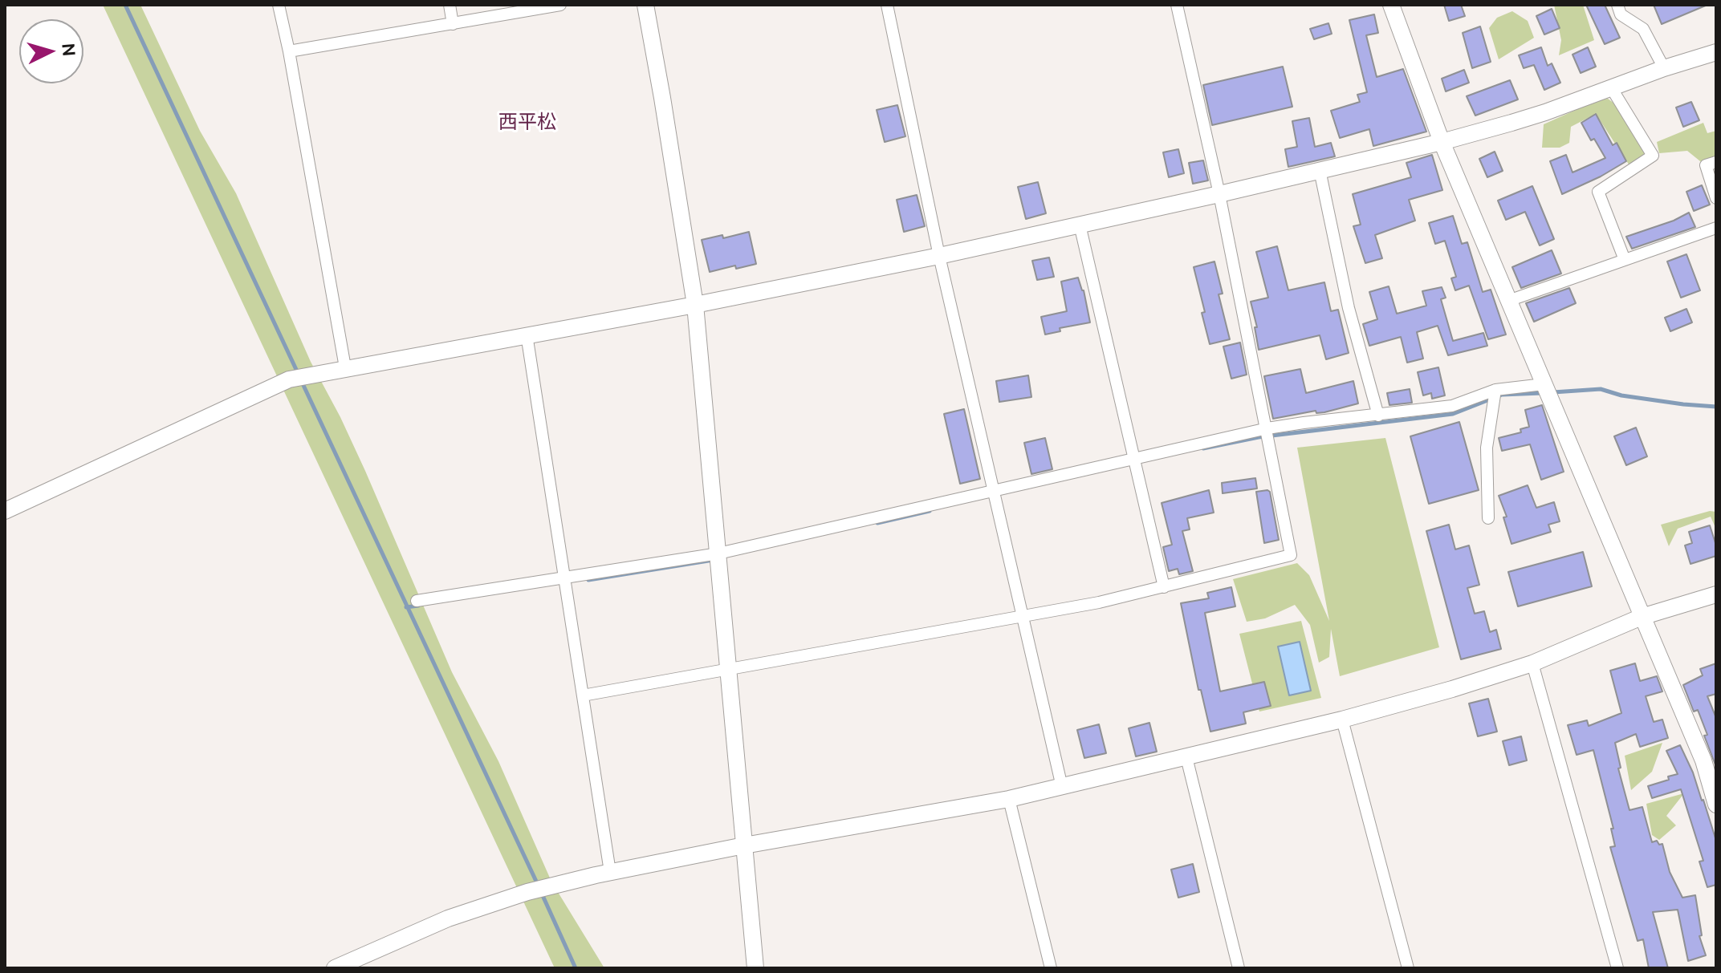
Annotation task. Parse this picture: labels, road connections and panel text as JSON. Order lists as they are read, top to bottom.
{
  "districts": ["西平松"],
  "north": "right"
}
